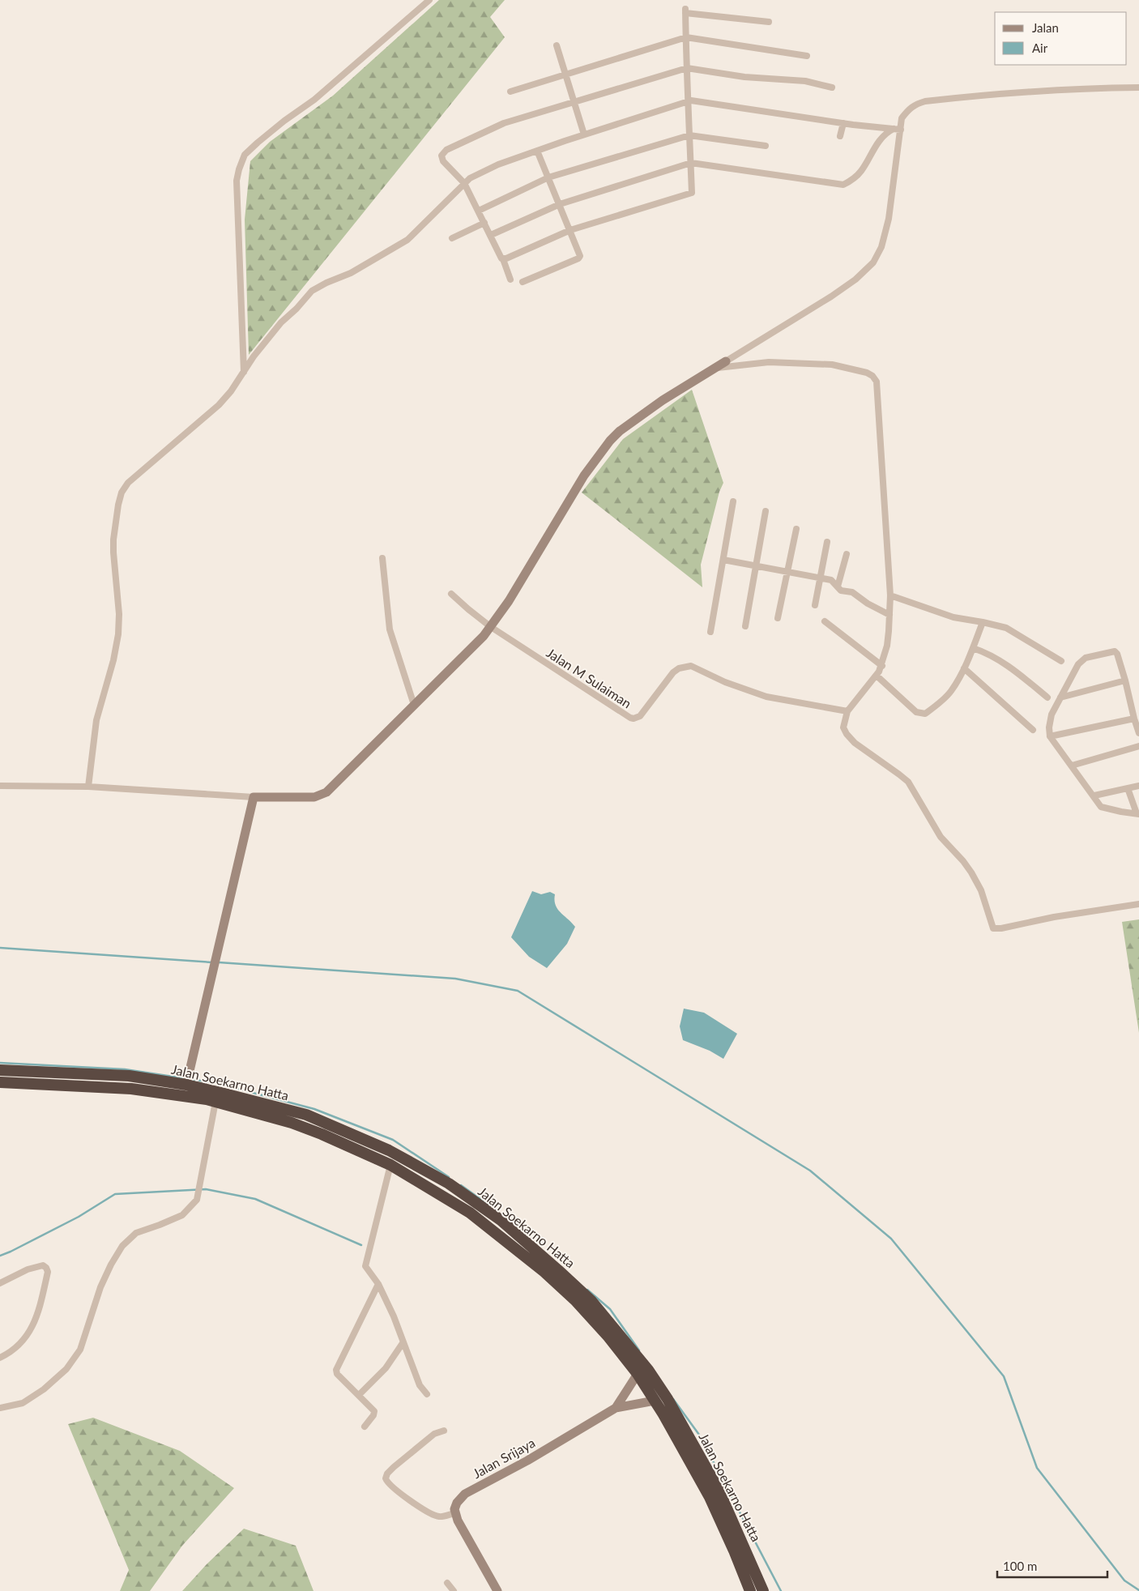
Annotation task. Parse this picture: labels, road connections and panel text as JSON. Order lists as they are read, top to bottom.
{
  "streets": {
    "highway": ["Jalan Soekarno Hatta"],
    "street": ["Jalan M Sulaiman", "Jalan Srijaya"]
  },
  "crossings": [
    ["Jalan Soekarno Hatta", "Jalan Srijaya"]
  ],
  "legend": ["Jalan", "Air"],
  "scale_bar": "100 m"
}
